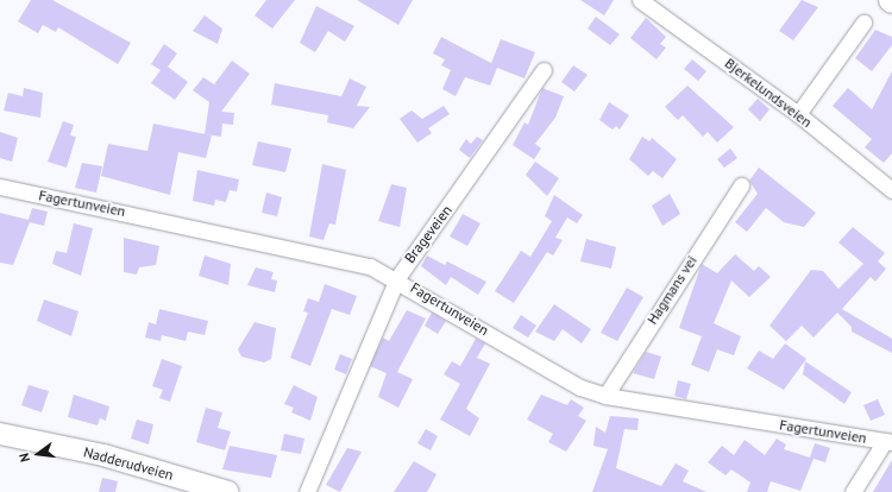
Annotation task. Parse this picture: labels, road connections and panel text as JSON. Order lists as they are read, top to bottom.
{
  "streets": {
    "main road": ["Nadderudveien"],
    "street": [
      "Bjerkelundsveien",
      "Fagertunveien",
      "Brageveien",
      "Hagmans vei"
    ]
  },
  "crossings": [
    ["Fagertunveien", "Brageveien"],
    ["Fagertunveien", "Hagmans vei"]
  ],
  "north": "left"
}
